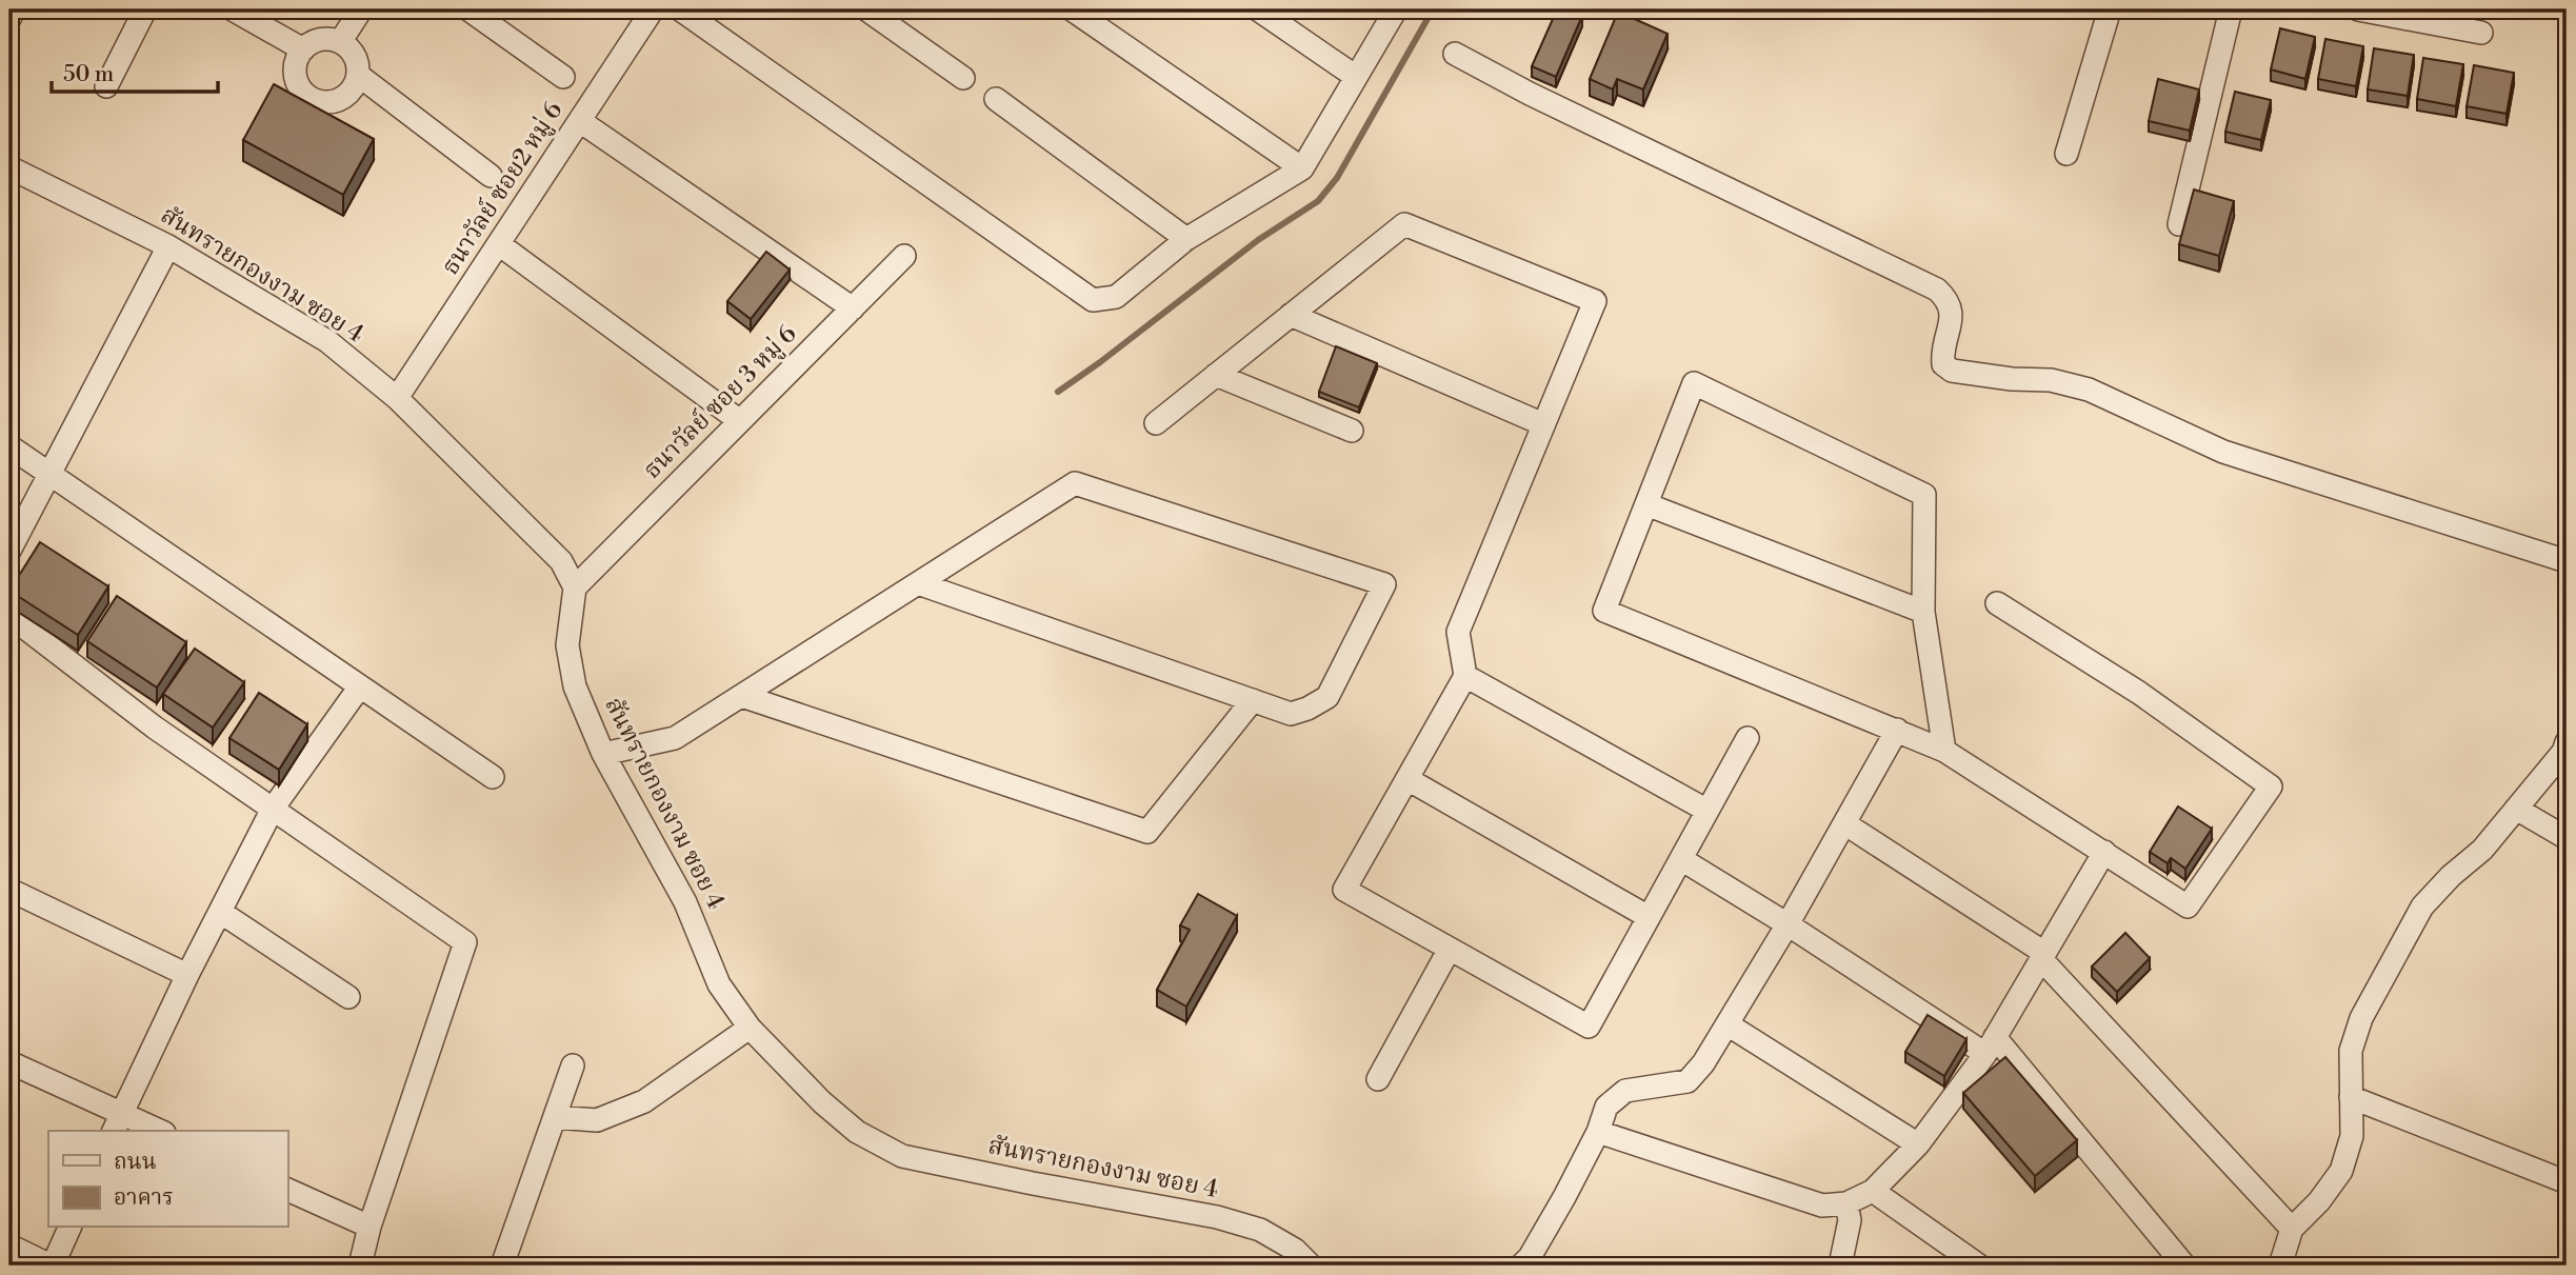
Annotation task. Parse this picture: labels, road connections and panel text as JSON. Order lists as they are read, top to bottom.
{
  "streets": {
    "street": ["ธนาวัลย์ ซอย2 หมู่ 6", "สันทรายกองงาม ซอย 4", "ธนาวัลย์ ซอย 3 หมู่ 6"]
  },
  "crossings": [
    ["ธนาวัลย์ ซอย2 หมู่ 6", "สันทรายกองงาม ซอย 4"],
    ["สันทรายกองงาม ซอย 4", "ธนาวัลย์ ซอย 3 หมู่ 6"]
  ],
  "legend": ["ถนน", "อาคาร"],
  "scale_bar": "50 m"
}
